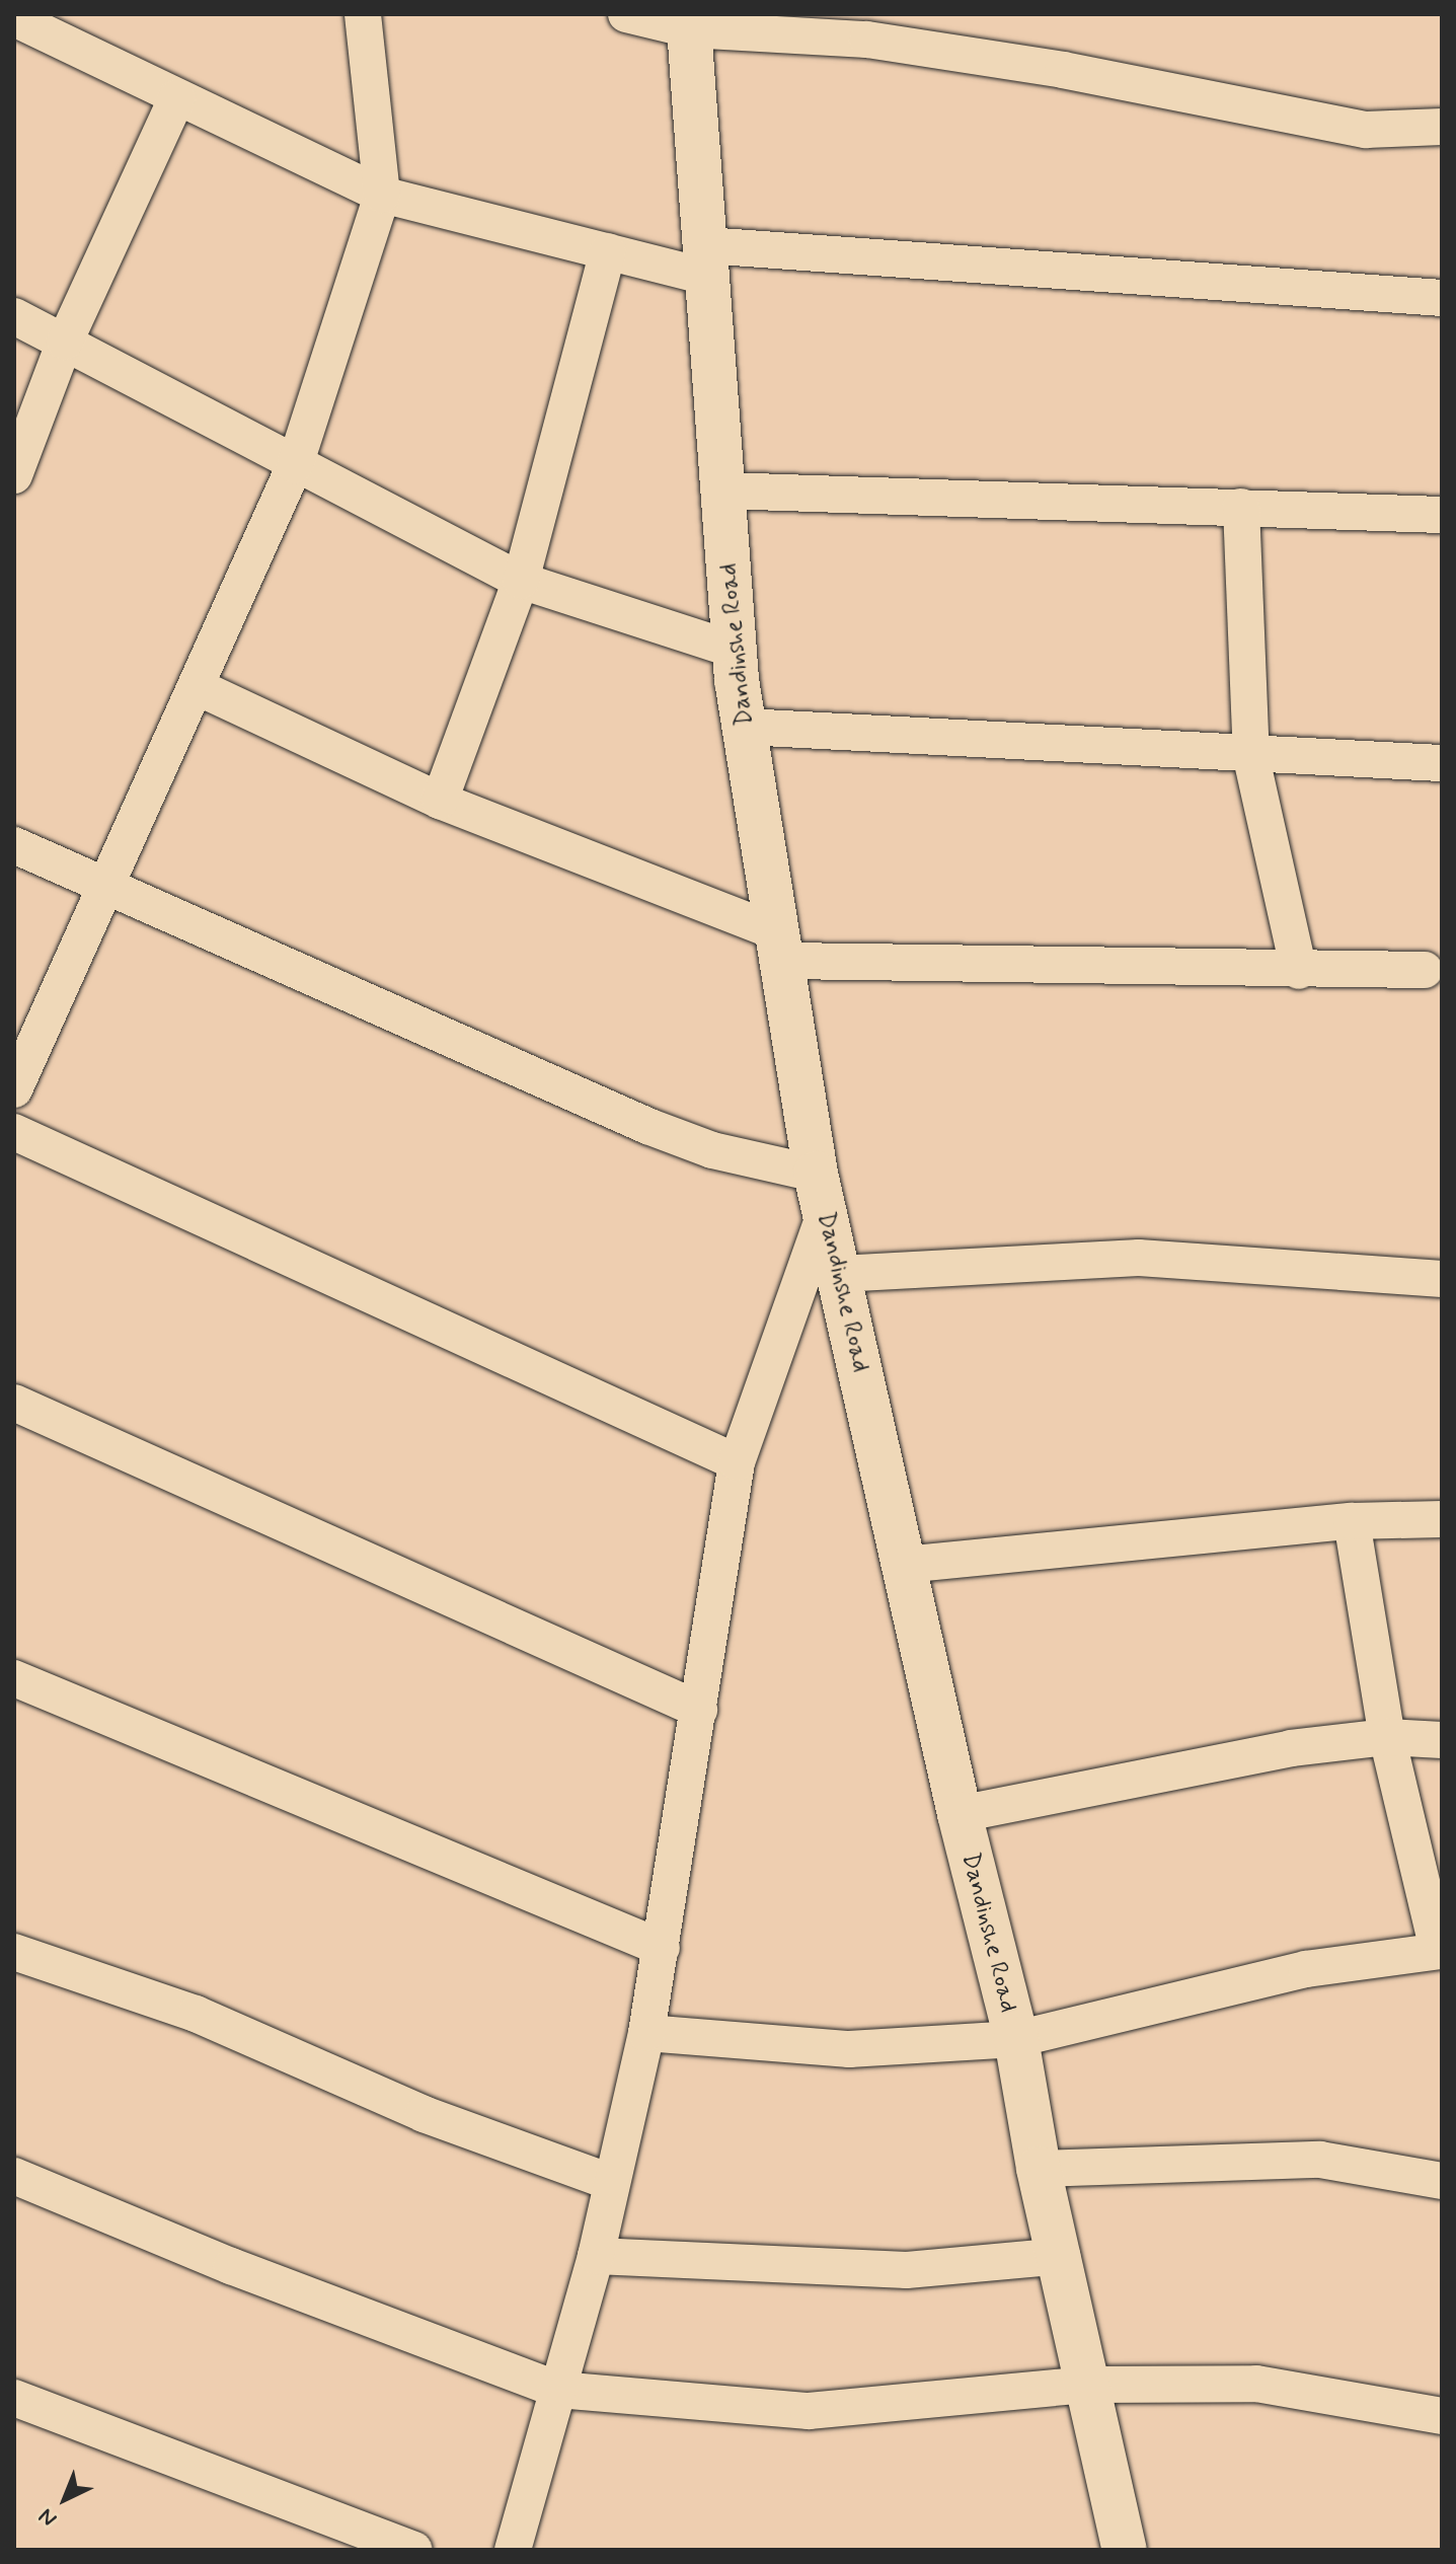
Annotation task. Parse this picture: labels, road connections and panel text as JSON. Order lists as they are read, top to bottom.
{
  "streets": {
    "street": ["Dandinshe Road"]
  },
  "north": "bottom left"
}
